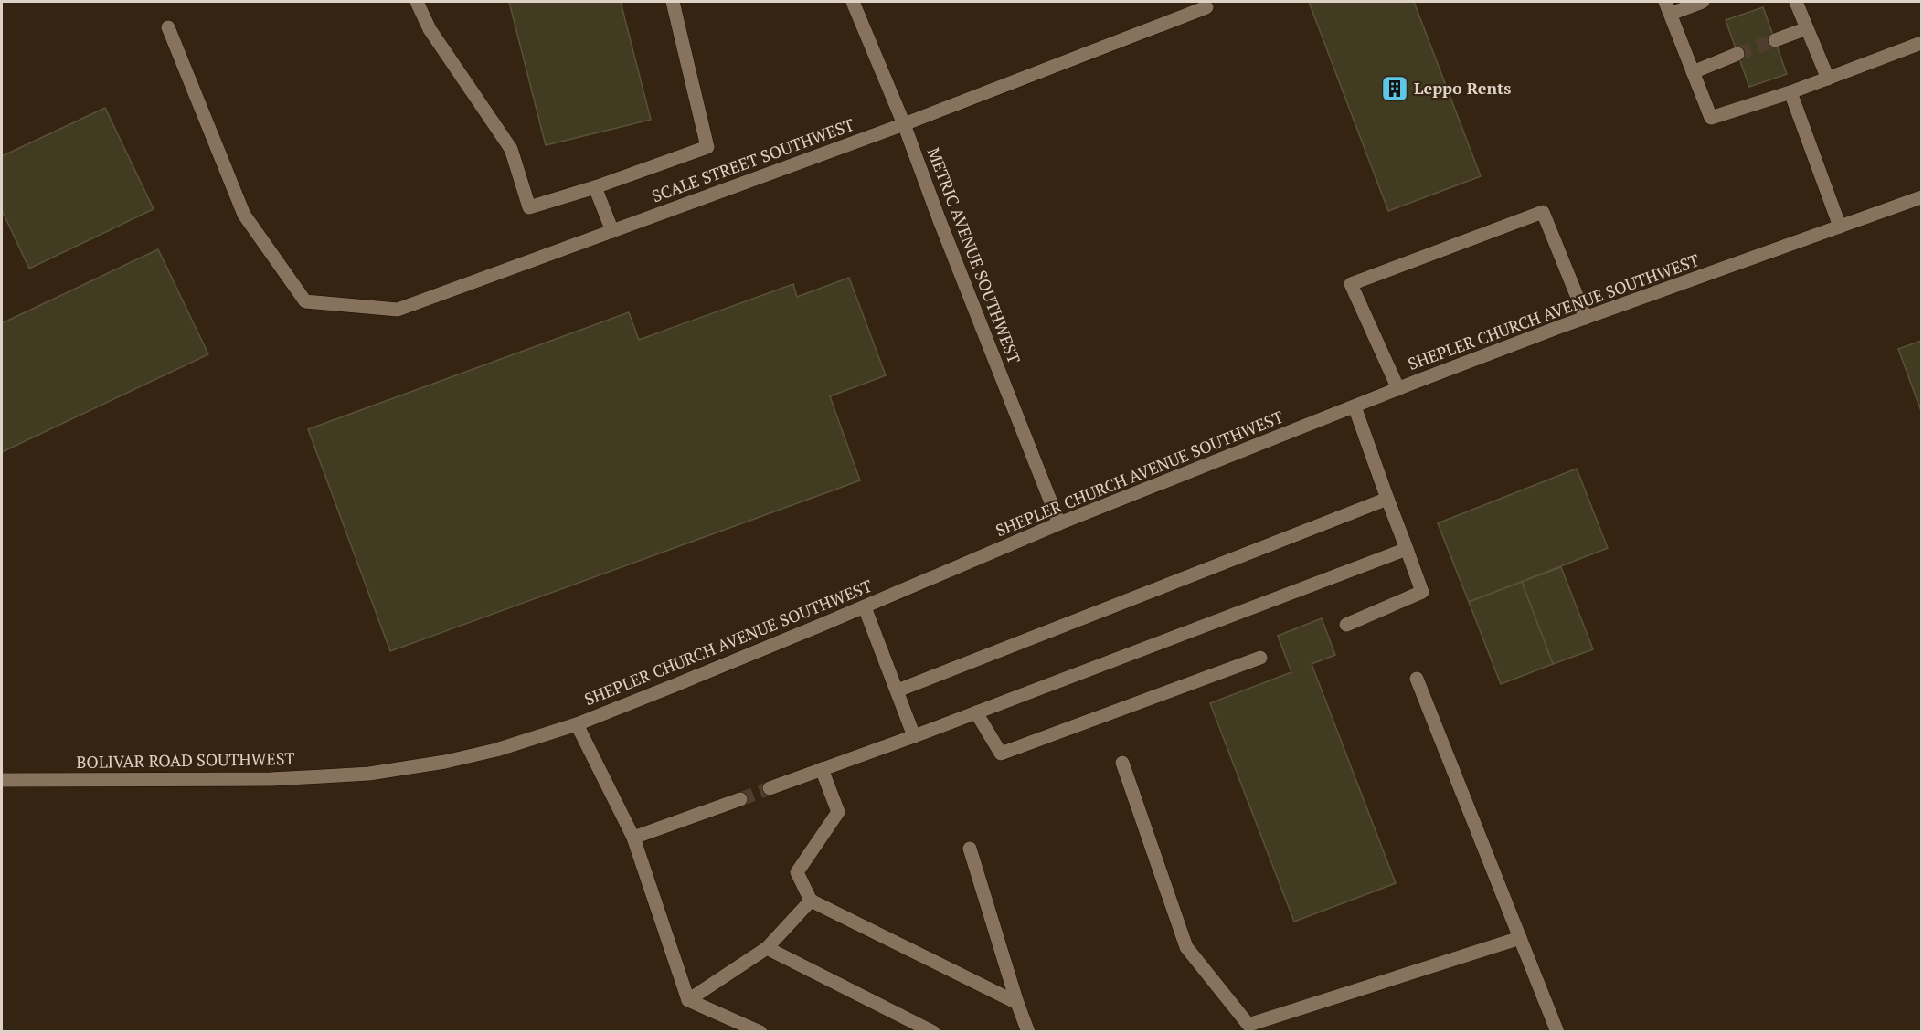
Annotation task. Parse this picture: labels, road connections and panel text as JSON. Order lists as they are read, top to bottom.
{
  "streets": {
    "street": [
      "SCALE STREET SOUTHWEST",
      "METRIC AVENUE SOUTHWEST",
      "SHEPLER CHURCH AVENUE SOUTHWEST",
      "BOLIVAR ROAD SOUTHWEST"
    ]
  },
  "crossings": [
    ["SCALE STREET SOUTHWEST", "METRIC AVENUE SOUTHWEST"],
    ["METRIC AVENUE SOUTHWEST", "SHEPLER CHURCH AVENUE SOUTHWEST"],
    ["SHEPLER CHURCH AVENUE SOUTHWEST", "BOLIVAR ROAD SOUTHWEST"]
  ],
  "places": {
    "building": ["Leppo Rents"]
  }
}
